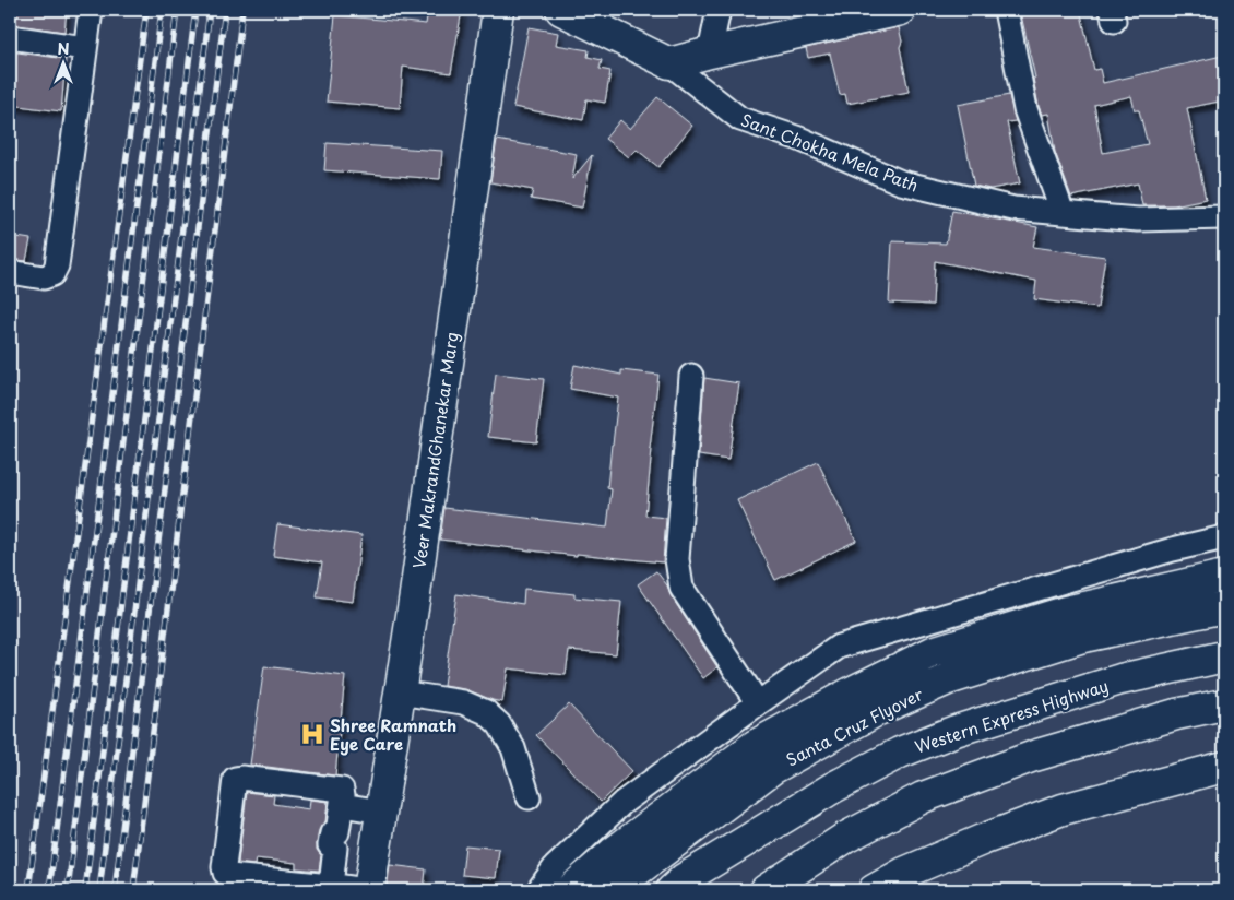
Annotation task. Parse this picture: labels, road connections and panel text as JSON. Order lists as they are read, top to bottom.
{
  "streets": {
    "main road": [
      "Sant Chokha Mela Path",
      "Veer MakrandGhanekar Marg",
      "Western Express Highway",
      "Santa Cruz Flyover"
    ]
  },
  "places": {
    "hospital": ["Shree Ramnath Eye Care"]
  },
  "north": "top"
}
